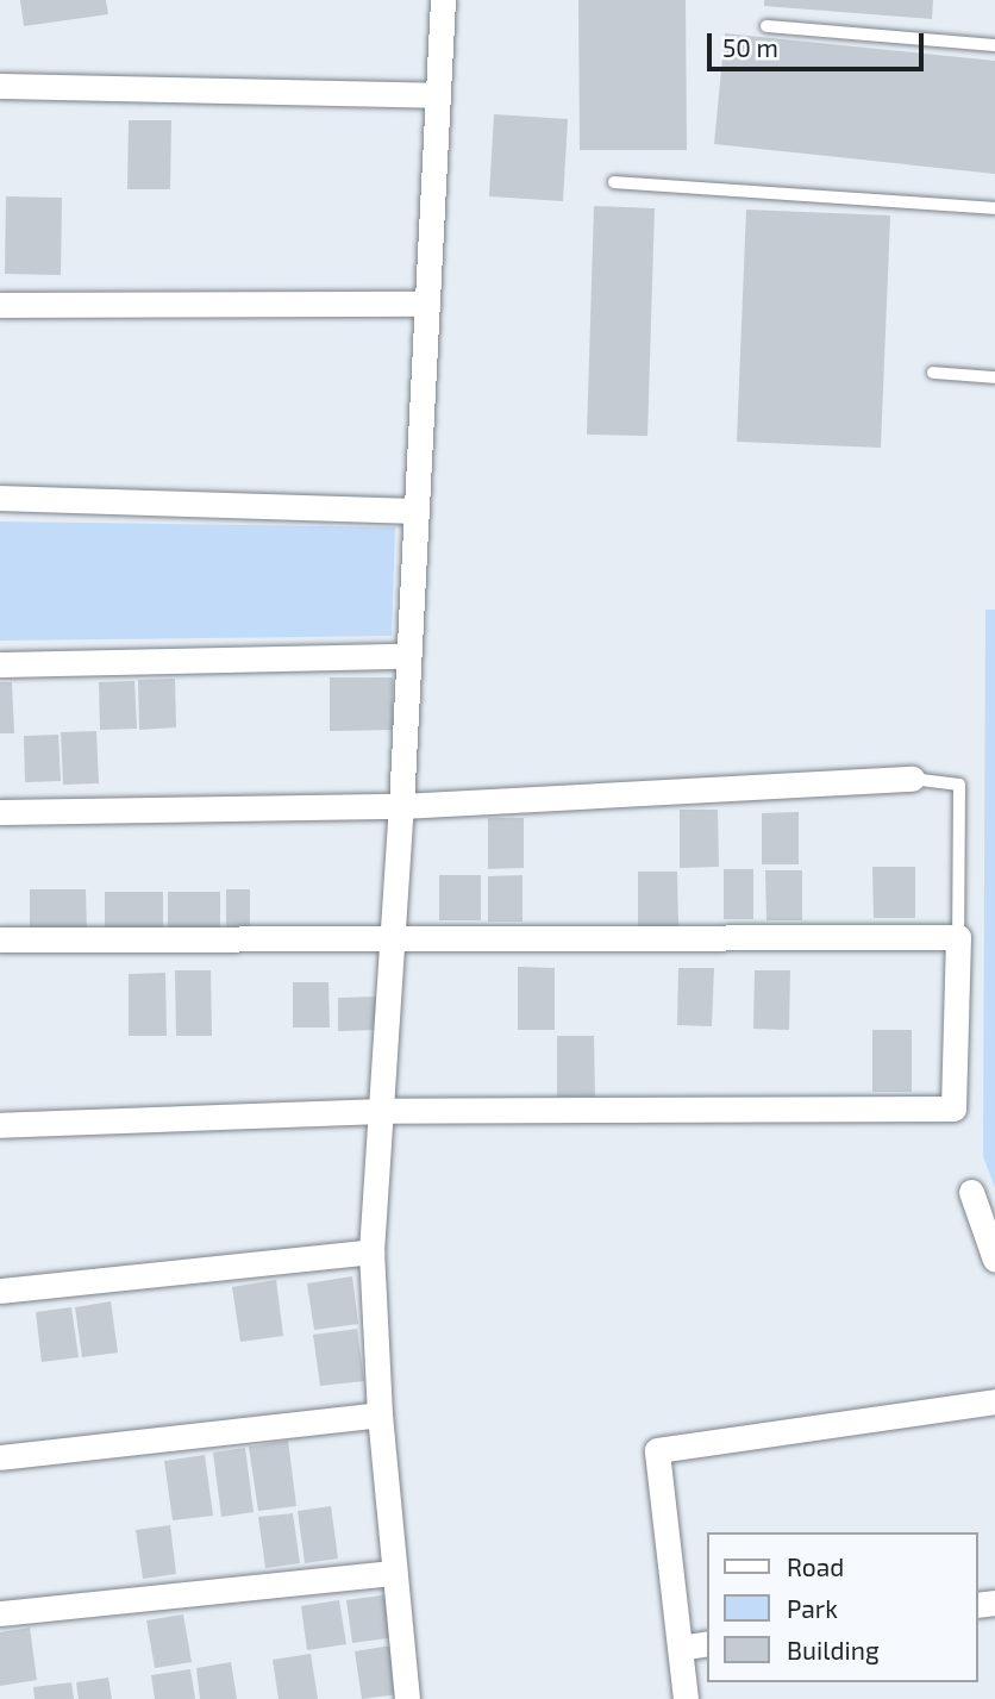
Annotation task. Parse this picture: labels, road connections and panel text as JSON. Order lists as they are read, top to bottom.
{
  "legend": ["Road", "Park", "Building"],
  "scale_bar": "50 m"
}
